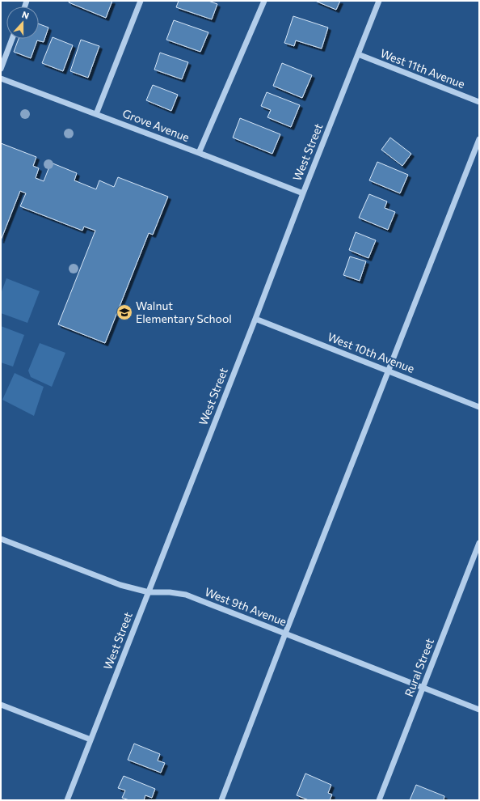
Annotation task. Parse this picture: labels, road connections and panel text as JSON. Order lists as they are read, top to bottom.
{
  "streets": {
    "street": [
      "West 11th Avenue",
      "Grove Avenue",
      "West Street",
      "West 10th Avenue",
      "West 9th Avenue",
      "Rural Street"
    ]
  },
  "crossings": [
    ["West 11th Avenue", "West Street"],
    ["Grove Avenue", "West Street"],
    ["West Street", "West 10th Avenue"],
    ["West Street", "West 9th Avenue"],
    ["West 9th Avenue", "Rural Street"]
  ],
  "places": {
    "school or university": ["Walnut Elementary School"]
  },
  "north": "top"
}
